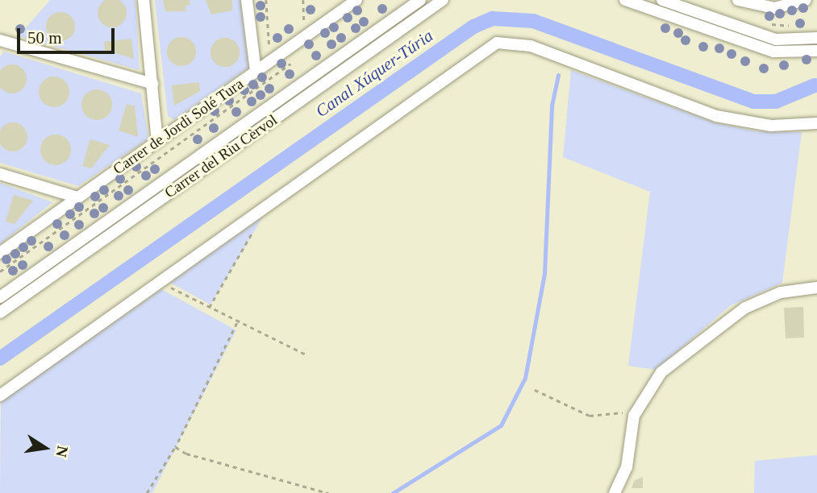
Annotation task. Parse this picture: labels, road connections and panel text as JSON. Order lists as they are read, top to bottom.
{
  "streets": {
    "street": ["Carrer de Jordi Solé Tura", "Carrer del Riu Cèrvol"]
  },
  "water": ["Canal Xúquer-Túria"],
  "scale_bar": "50 m",
  "north": "right"
}
